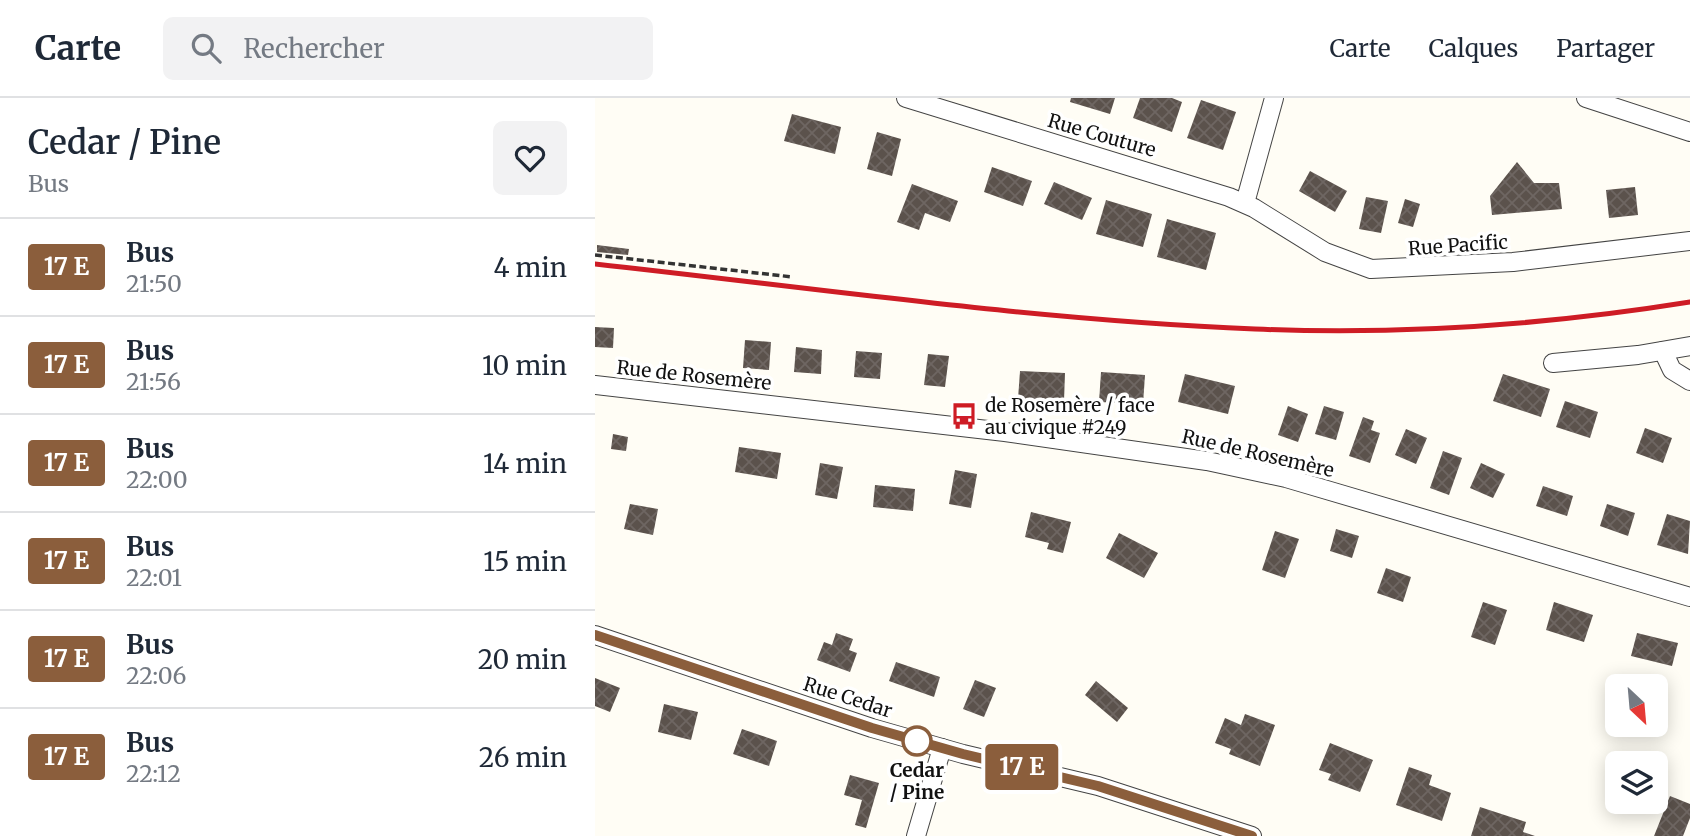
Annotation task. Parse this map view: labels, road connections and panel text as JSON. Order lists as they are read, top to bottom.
{
  "streets": {
    "street": [
      "Rue Couture",
      "Rue Pacific",
      "Rue de Rosemère",
      "Rue Cedar"
    ]
  },
  "crossings": [
    ["Rue Couture", "Rue Pacific"]
  ],
  "places": {
    "bus stop": ["de Rosemère / face au civique #249"],
    "other": ["Cedar / Pine"]
  },
  "north": "bottom right",
  "page": {
    "header": "Carte",
    "search": "Rechercher",
    "nav": ["Carte", "Calques", "Partager"],
    "heading": ["Cedar / Pine", "Bus"],
    "on_map": "17 E",
    "list": [
      {
        "mark": "17 E",
        "name": "Bus",
        "note": "21:50",
        "value": "4 min"
      },
      {
        "mark": "17 E",
        "name": "Bus",
        "note": "21:56",
        "value": "10 min"
      },
      {
        "mark": "17 E",
        "name": "Bus",
        "note": "22:00",
        "value": "14 min"
      },
      {
        "mark": "17 E",
        "name": "Bus",
        "note": "22:01",
        "value": "15 min"
      },
      {
        "mark": "17 E",
        "name": "Bus",
        "note": "22:06",
        "value": "20 min"
      },
      {
        "mark": "17 E",
        "name": "Bus",
        "note": "22:12",
        "value": "26 min"
      }
    ]
  }
}
